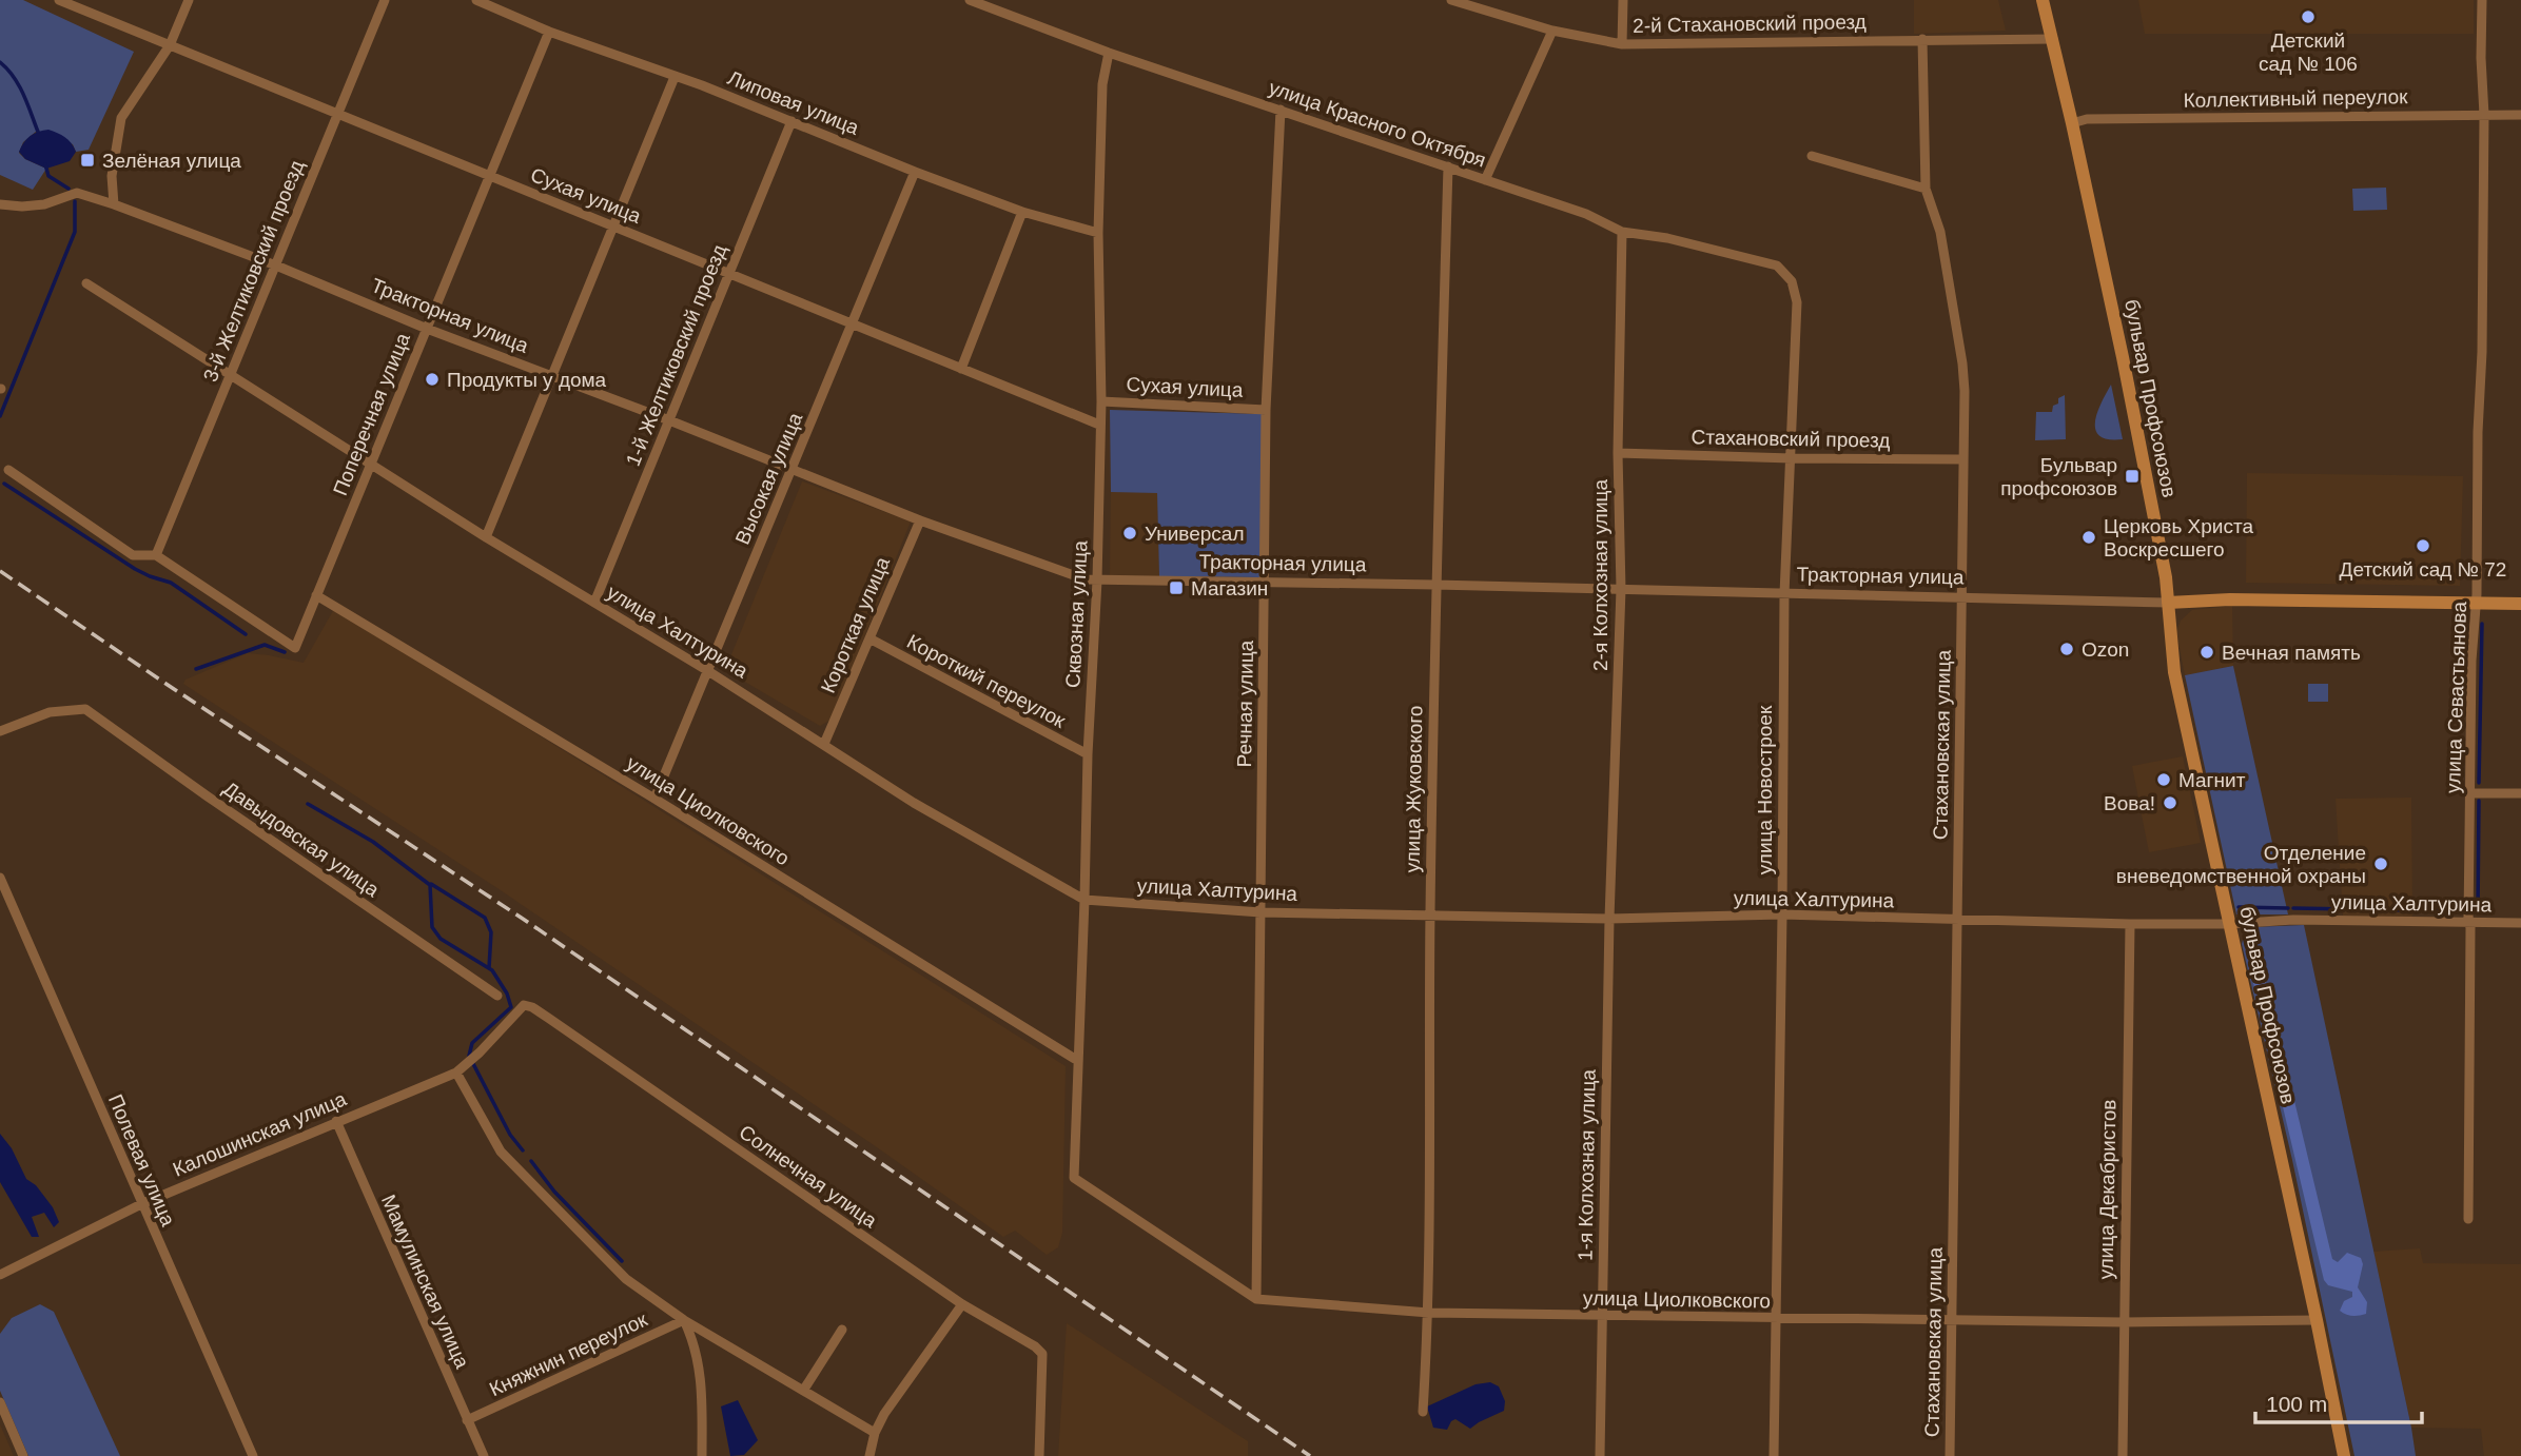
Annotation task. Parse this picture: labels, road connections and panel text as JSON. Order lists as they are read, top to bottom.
{
  "streets": {
    "main road": ["Тракторная улица", "бульвар Профсоюзов"],
    "street": [
      "2-й Стахановский проезд",
      "Коллективный переулок",
      "Липовая улица",
      "улица Красного Октября",
      "Сухая улица",
      "3-й Желтиковский проезд",
      "1-й Желтиковский проезд",
      "Поперечная улица",
      "Стахановский проезд",
      "Высокая улица",
      "2-я Колхозная улица",
      "Сквозная улица",
      "Короткая улица",
      "улица Халтурина",
      "Короткий переулок",
      "улица Севастьянова",
      "Речная улица",
      "Стахановская улица",
      "улица Жуковского",
      "улица Новостроек",
      "улица Циолковского",
      "Давыдовская улица",
      "Калошинская улица",
      "Полевая улица",
      "1-я Колхозная улица",
      "Солнечная улица",
      "улица Декабристов",
      "Мамулинская улица",
      "Княжнин переулок"
    ]
  },
  "crossings": [
    ["2-й Стахановский проезд", "бульвар Профсоюзов"],
    ["2-й Стахановский проезд", "Стахановская улица"],
    ["Коллективный переулок", "бульвар Профсоюзов"],
    ["Коллективный переулок", "улица Севастьянова"],
    ["Липовая улица", "1-й Желтиковский проезд"],
    ["Липовая улица", "Поперечная улица"],
    ["Липовая улица", "Высокая улица"],
    ["Липовая улица", "Сквозная улица"],
    ["улица Красного Октября", "2-я Колхозная улица"],
    ["улица Красного Октября", "Сквозная улица"],
    ["улица Красного Октября", "Речная улица"],
    ["улица Красного Октября", "улица Жуковского"],
    ["улица Красного Октября", "улица Новостроек"],
    ["Сухая улица", "3-й Желтиковский проезд"],
    ["Сухая улица", "1-й Желтиковский проезд"],
    ["Сухая улица", "Поперечная улица"],
    ["Сухая улица", "Высокая улица"],
    ["Сухая улица", "Сквозная улица"],
    ["Сухая улица", "Речная улица"],
    ["3-й Желтиковский проезд", "Тракторная улица"],
    ["3-й Желтиковский проезд", "Поперечная улица"],
    ["3-й Желтиковский проезд", "улица Халтурина"],
    ["Тракторная улица", "1-й Желтиковский проезд"],
    ["Тракторная улица", "бульвар Профсоюзов"],
    ["Тракторная улица", "Поперечная улица"],
    ["Тракторная улица", "Высокая улица"],
    ["Тракторная улица", "2-я Колхозная улица"],
    ["Тракторная улица", "Сквозная улица"],
    ["Тракторная улица", "Короткая улица"],
    ["Тракторная улица", "улица Севастьянова"],
    ["Тракторная улица", "Речная улица"],
    ["Тракторная улица", "Стахановская улица"],
    ["Тракторная улица", "улица Жуковского"],
    ["Тракторная улица", "улица Новостроек"],
    ["1-й Желтиковский проезд", "улица Халтурина"],
    ["бульвар Профсоюзов", "улица Халтурина"],
    ["бульвар Профсоюзов", "улица Циолковского"],
    ["Поперечная улица", "улица Халтурина"],
    ["Поперечная улица", "улица Циолковского"],
    ["Стахановский проезд", "2-я Колхозная улица"],
    ["Стахановский проезд", "Стахановская улица"],
    ["Стахановский проезд", "улица Новостроек"],
    ["Высокая улица", "улица Халтурина"],
    ["Высокая улица", "улица Циолковского"],
    ["2-я Колхозная улица", "улица Халтурина"],
    ["2-я Колхозная улица", "1-я Колхозная улица"],
    ["Сквозная улица", "улица Халтурина"],
    ["Сквозная улица", "Короткий переулок"],
    ["Сквозная улица", "улица Циолковского"],
    ["Короткая улица", "улица Халтурина"],
    ["Короткая улица", "Короткий переулок"],
    ["улица Халтурина", "улица Севастьянова"],
    ["улица Халтурина", "Речная улица"],
    ["улица Халтурина", "Стахановская улица"],
    ["улица Халтурина", "улица Жуковского"],
    ["улица Халтурина", "улица Новостроек"],
    ["улица Халтурина", "1-я Колхозная улица"],
    ["улица Халтурина", "улица Декабристов"],
    ["Речная улица", "улица Циолковского"],
    ["Стахановская улица", "улица Циолковского"],
    ["улица Жуковского", "улица Циолковского"],
    ["улица Новостроек", "улица Циолковского"],
    ["улица Циолковского", "1-я Колхозная улица"],
    ["улица Циолковского", "улица Декабристов"],
    ["Калошинская улица", "Полевая улица"],
    ["Калошинская улица", "Солнечная улица"],
    ["Калошинская улица", "Мамулинская улица"],
    ["Мамулинская улица", "Княжнин переулок"]
  ],
  "places": {
    "other": [
      "Детский сад № 106",
      "Продукты у дома",
      "Универсал",
      "Церковь Христа Воскресшего",
      "Детский сад № 72",
      "Ozon",
      "Вечная память",
      "Магнит",
      "Вова!",
      "Отделение вневедомственной охраны"
    ],
    "transit": ["Зелёная улица", "Бульвар профсоюзов", "Магазин"]
  },
  "scale_bar": "100 m"
}
